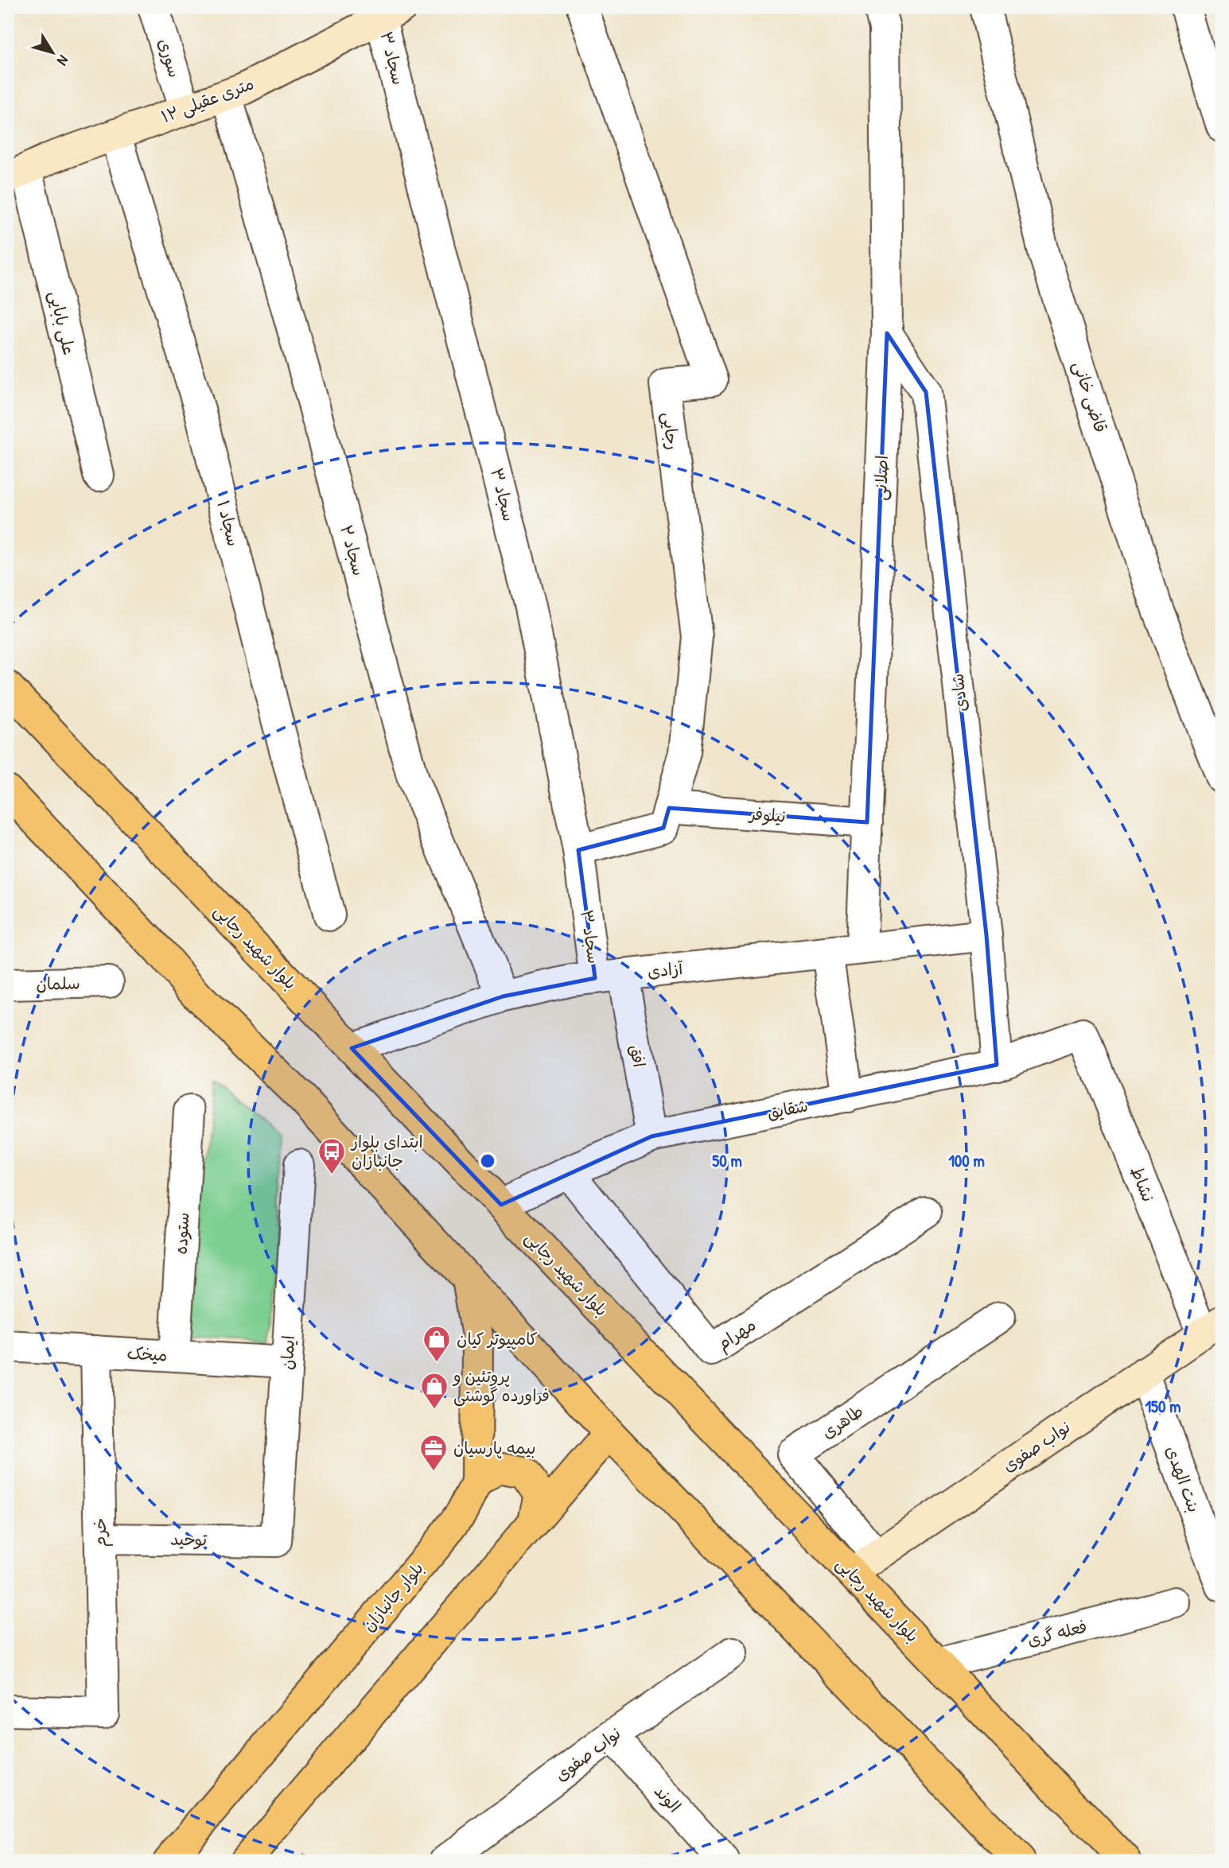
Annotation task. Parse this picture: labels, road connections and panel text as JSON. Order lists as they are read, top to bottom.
{
  "streets": {
    "main road": ["بلوار شهید رجایی", "بلوار جانبازان"],
    "street": [
      "سوری",
      "سجاد ۳",
      "۱۲ متری عقیلی",
      "علی بابایی",
      "قاضی خانی",
      "رجایی",
      "اصلانی",
      "سجاد ۱",
      "سجاد ۲",
      "شادی",
      "نیلوفر",
      "آزادی",
      "سلمان",
      "افق",
      "شقایق",
      "نشاط",
      "ستوده",
      "مهرام",
      "ایمان",
      "میخک",
      "طاهری",
      "نواب صفوی",
      "بنت الهدی",
      "خرم",
      "توحید",
      "فعله گری",
      "الوند"
    ]
  },
  "crossings": [
    ["سوری", "۱۲ متری عقیلی"],
    ["سجاد ۳", "۱۲ متری عقیلی"],
    ["سجاد ۳", "رجایی"],
    ["سجاد ۳", "آزادی"],
    ["سجاد ۳", "افق"],
    ["۱۲ متری عقیلی", "علی بابایی"],
    ["۱۲ متری عقیلی", "سجاد ۱"],
    ["۱۲ متری عقیلی", "سجاد ۲"],
    ["رجایی", "نیلوفر"],
    ["اصلانی", "شادی"],
    ["اصلانی", "نیلوفر"],
    ["اصلانی", "آزادی"],
    ["سجاد ۲", "آزادی"],
    ["شادی", "آزادی"],
    ["شادی", "شقایق"],
    ["بلوار شهید رجایی", "آزادی"],
    ["بلوار شهید رجایی", "شقایق"],
    ["بلوار شهید رجایی", "نواب صفوی"],
    ["بلوار شهید رجایی", "فعله گری"],
    ["آزادی", "افق"],
    ["افق", "شقایق"],
    ["شقایق", "نشاط"],
    ["شقایق", "مهرام"],
    ["نشاط", "نواب صفوی"],
    ["ستوده", "میخک"],
    ["ایمان", "میخک"],
    ["ایمان", "توحید"],
    ["میخک", "خرم"],
    ["طاهری", "نواب صفوی"],
    ["نواب صفوی", "بنت الهدی"],
    ["نواب صفوی", "الوند"],
    ["خرم", "توحید"]
  ],
  "places": {
    "bus stop": ["ابتدای بلوار جانبازان"],
    "shop": ["کامپیوتر کیان", "پروتئین و فراورده گوشتی"],
    "office": ["بیمه پارسیان"]
  },
  "north": "bottom right",
  "rings": ["50 m", "100 m", "150 m"]
}
